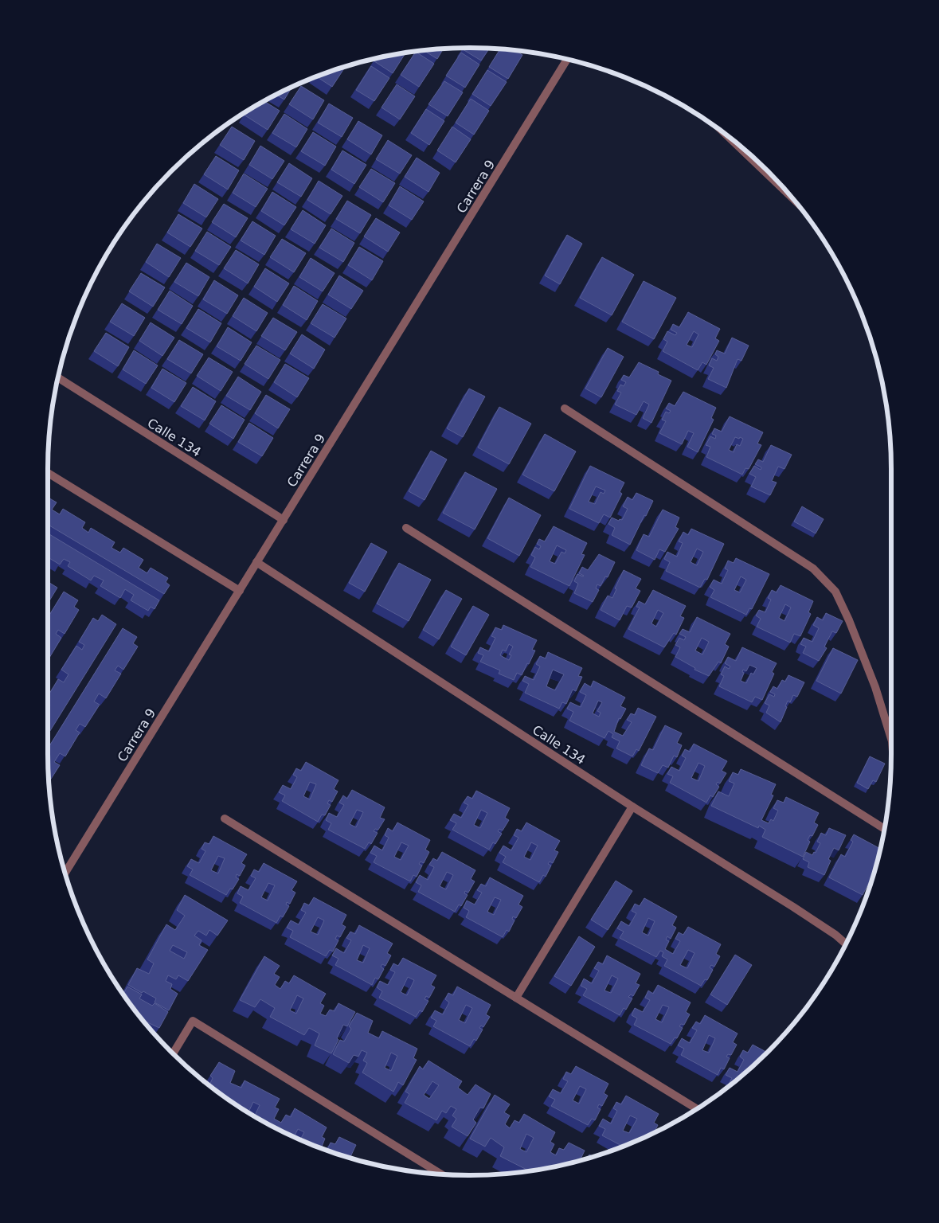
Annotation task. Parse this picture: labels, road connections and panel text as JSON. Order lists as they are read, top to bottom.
{
  "streets": {
    "street": ["Carrera 9", "Calle 134"]
  },
  "crossings": [
    ["Carrera 9", "Calle 134"]
  ]
}
